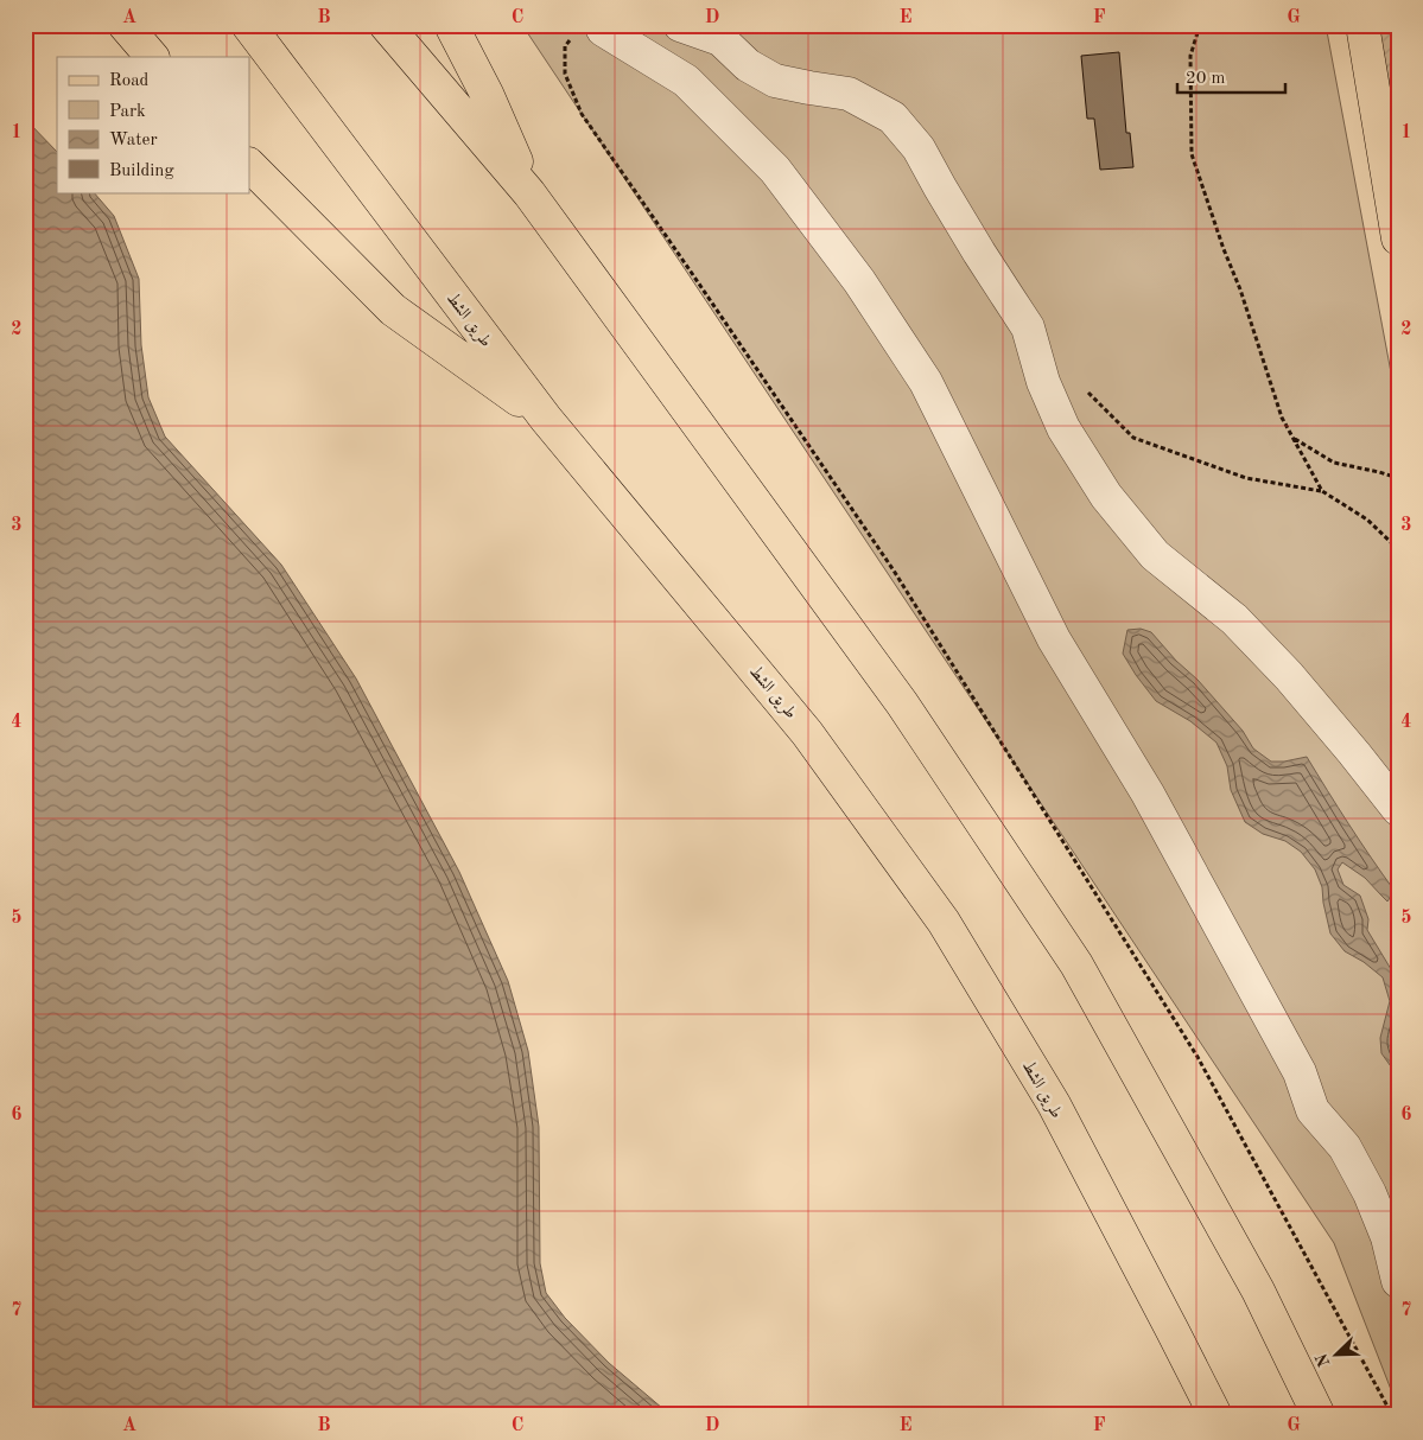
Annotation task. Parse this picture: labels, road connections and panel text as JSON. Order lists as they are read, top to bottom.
{
  "streets": {
    "main road": ["طريق الشط"]
  },
  "legend": [
    "Road",
    "Park",
    "Water",
    "Building"
  ],
  "scale_bar": "20 m",
  "north": "bottom left",
  "grid": {
    "columns": [
      "A",
      "B",
      "C",
      "D",
      "E",
      "F",
      "G"
    ],
    "rows": [
      "1",
      "2",
      "3",
      "4",
      "5",
      "6",
      "7"
    ]
  }
}
